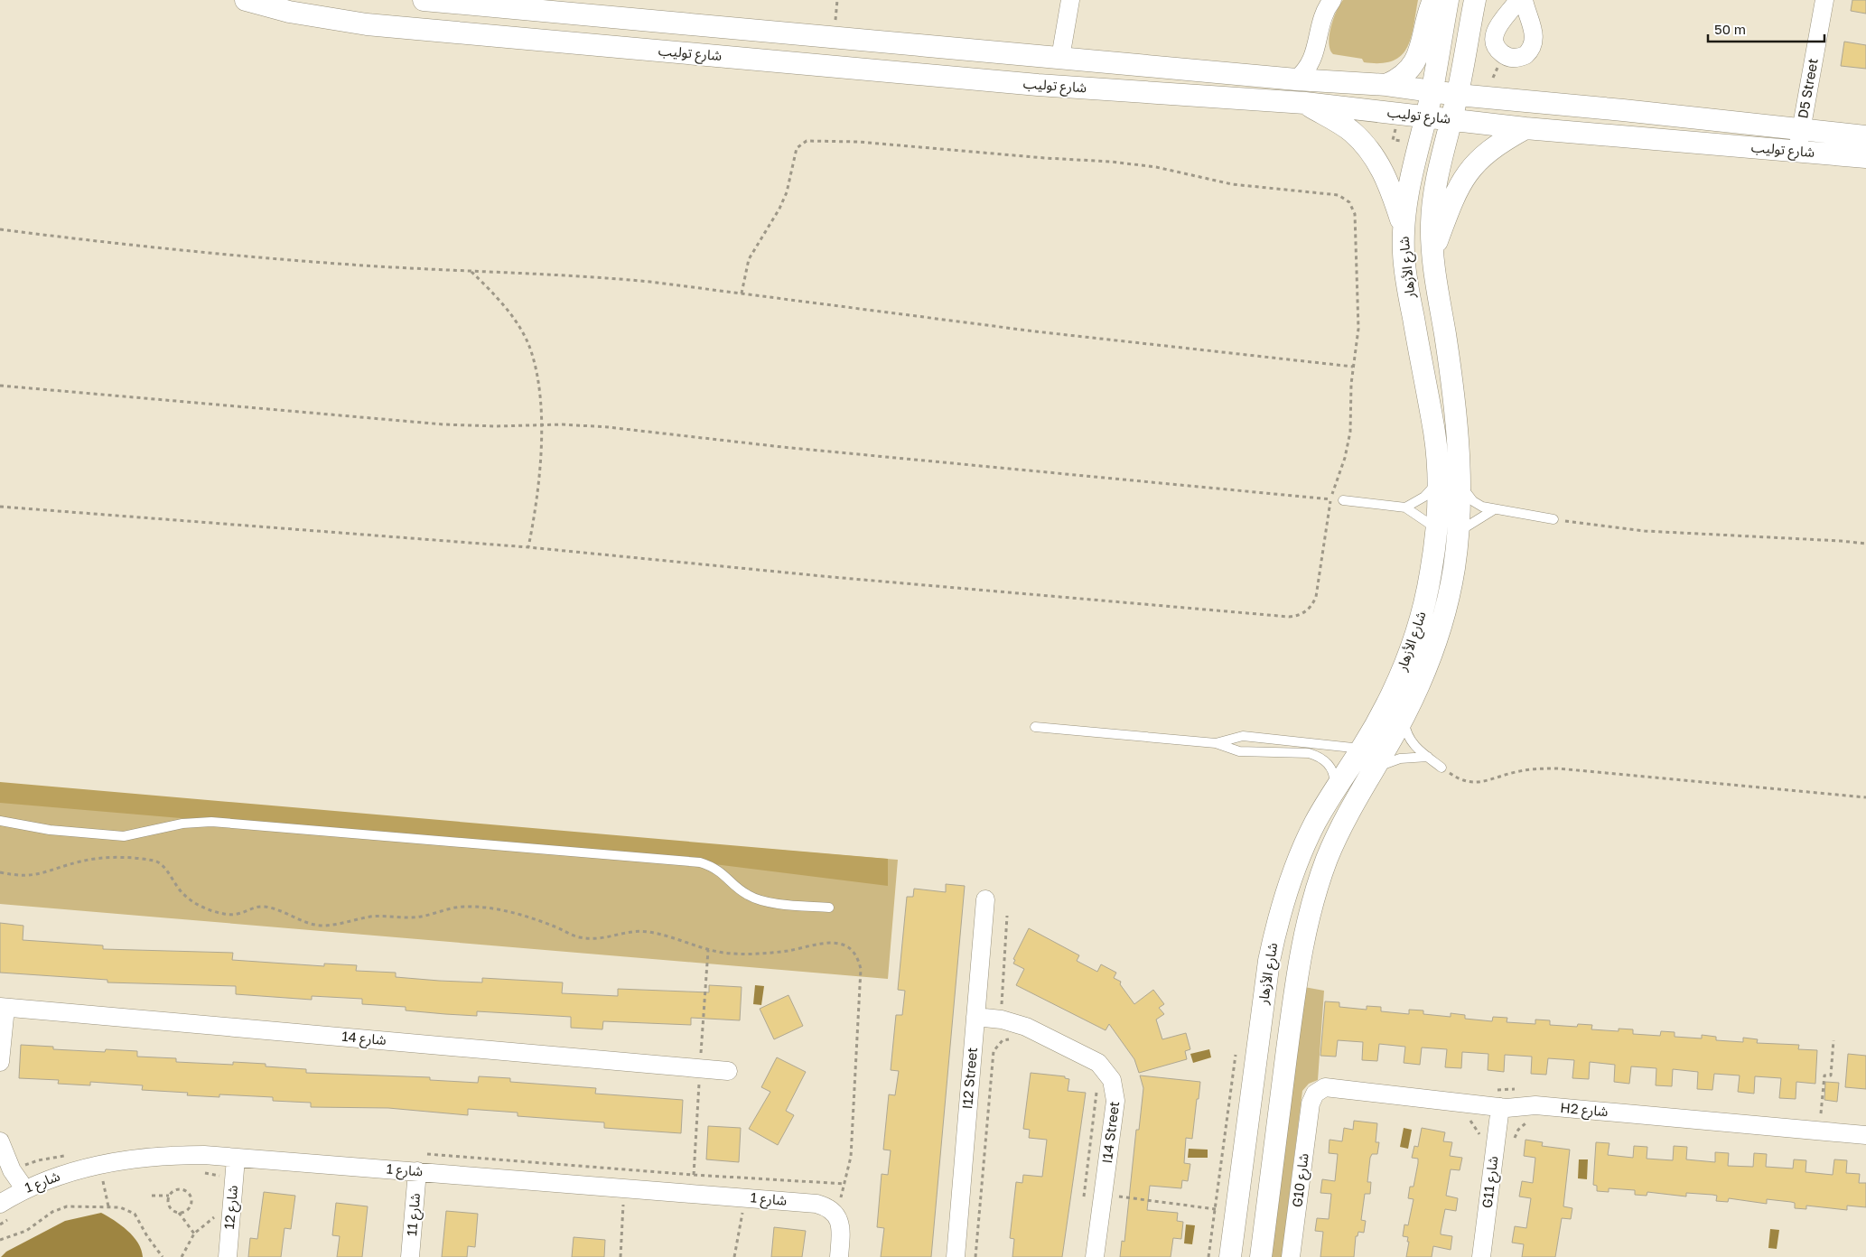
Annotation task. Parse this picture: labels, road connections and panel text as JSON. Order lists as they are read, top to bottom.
{
  "streets": {
    "street": [
      "شارع توليب",
      "D5 Street",
      "شارع الأزهار",
      "شارع 14",
      "I12 Street",
      "H2 شارع",
      "I14 Street",
      "شارع 1",
      "G10 شارع",
      "G11 شارع",
      "شارع 12",
      "شارع 11"
    ]
  },
  "crossings": [
    ["شارع توليب", "D5 Street"],
    ["شارع توليب", "شارع الأزهار"],
    ["I12 Street", "I14 Street"],
    ["H2 شارع", "G10 شارع"],
    ["H2 شارع", "G11 شارع"],
    ["شارع 1", "شارع 12"],
    ["شارع 1", "شارع 11"]
  ],
  "scale_bar": "50 m"
}
